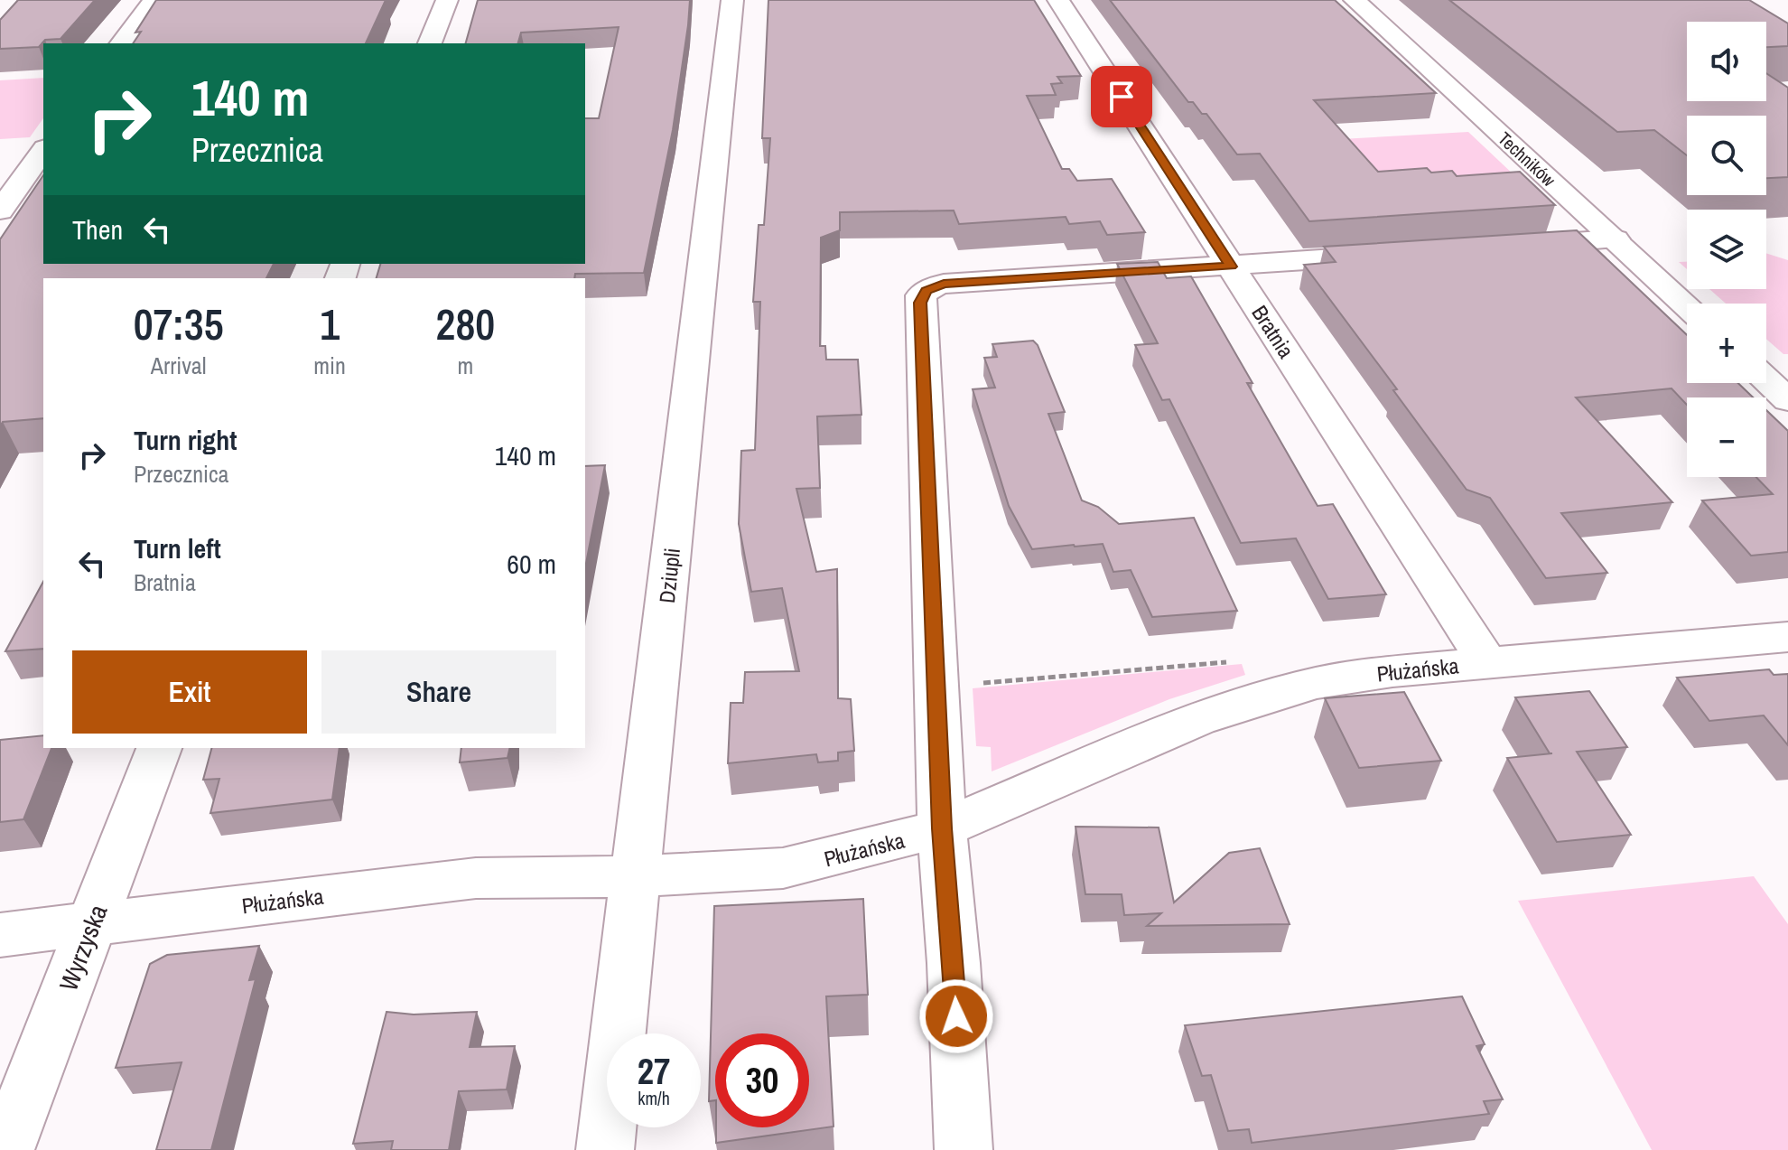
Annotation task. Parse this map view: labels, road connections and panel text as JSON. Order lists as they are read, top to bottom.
{
  "streets": {
    "street": [
      "Techników",
      "Bratnia",
      "Dziupli",
      "Płużańska",
      "Wyrzyska"
    ]
  },
  "crossings": [
    ["Bratnia", "Płużańska"],
    ["Dziupli", "Płużańska"],
    ["Płużańska", "Wyrzyska"]
  ],
  "page": {
    "map_buttons": ["+", "−"],
    "turn": ["140 m", "Przecznica"],
    "then": "Then",
    "eta": [
      "07:35",
      "Arrival",
      "1",
      "min",
      "280",
      "m"
    ],
    "list": [
      {
        "name": "Turn right",
        "note": "Przecznica",
        "value": "140 m"
      },
      {
        "name": "Turn left",
        "note": "Bratnia",
        "value": "60 m"
      }
    ],
    "buttons": ["Exit", "Share"],
    "speed": "27 km/h",
    "limit": "30"
  }
}
